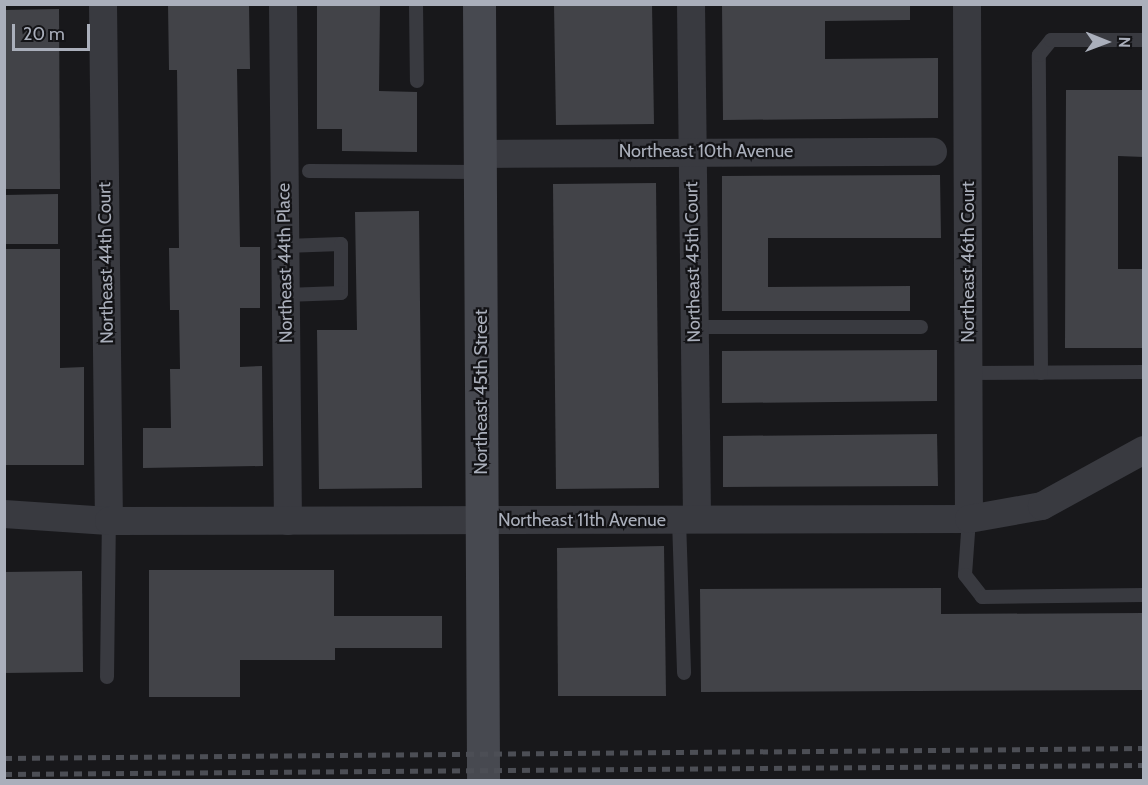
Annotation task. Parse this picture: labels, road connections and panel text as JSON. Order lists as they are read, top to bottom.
{
  "streets": {
    "street": [
      "Northeast 10th Avenue",
      "Northeast 45th Court",
      "Northeast 46th Court",
      "Northeast 44th Court",
      "Northeast 44th Place",
      "Northeast 45th Street",
      "Northeast 11th Avenue"
    ]
  },
  "crossings": [
    ["Northeast 10th Avenue", "Northeast 45th Court"],
    ["Northeast 10th Avenue", "Northeast 45th Street"],
    ["Northeast 45th Court", "Northeast 11th Avenue"],
    ["Northeast 46th Court", "Northeast 11th Avenue"],
    ["Northeast 44th Court", "Northeast 11th Avenue"],
    ["Northeast 44th Place", "Northeast 11th Avenue"],
    ["Northeast 45th Street", "Northeast 11th Avenue"]
  ],
  "scale_bar": "20 m",
  "north": "right"
}
